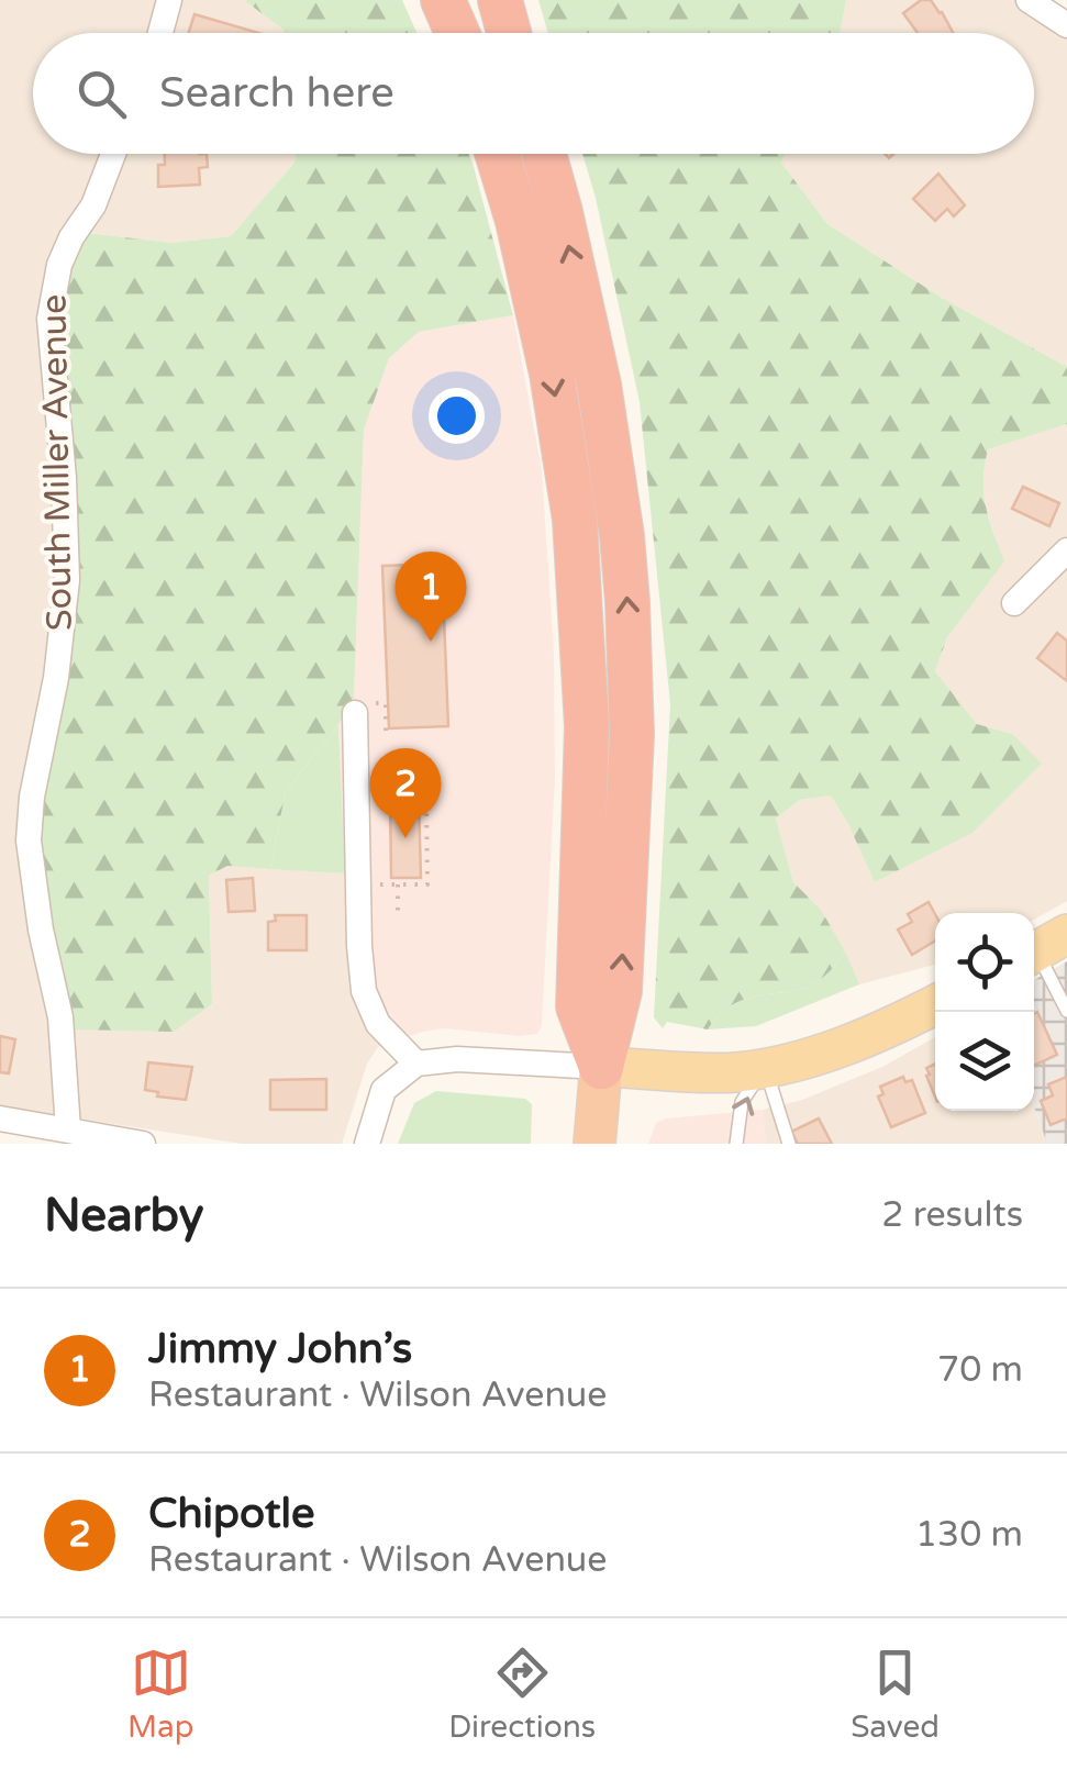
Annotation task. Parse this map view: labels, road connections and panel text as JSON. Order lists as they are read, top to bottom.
{
  "streets": {
    "street": ["South Miller Avenue"]
  },
  "page": {
    "search": "Search here",
    "pins": ["1", "2"],
    "heading": ["Nearby", "2 results"],
    "list": [
      {
        "mark": "1",
        "name": "Jimmy John’s",
        "note": "Restaurant · Wilson Avenue",
        "value": "70 m"
      },
      {
        "mark": "2",
        "name": "Chipotle",
        "note": "Restaurant · Wilson Avenue",
        "value": "130 m"
      }
    ],
    "nav": ["Map", "Directions", "Saved"]
  }
}
